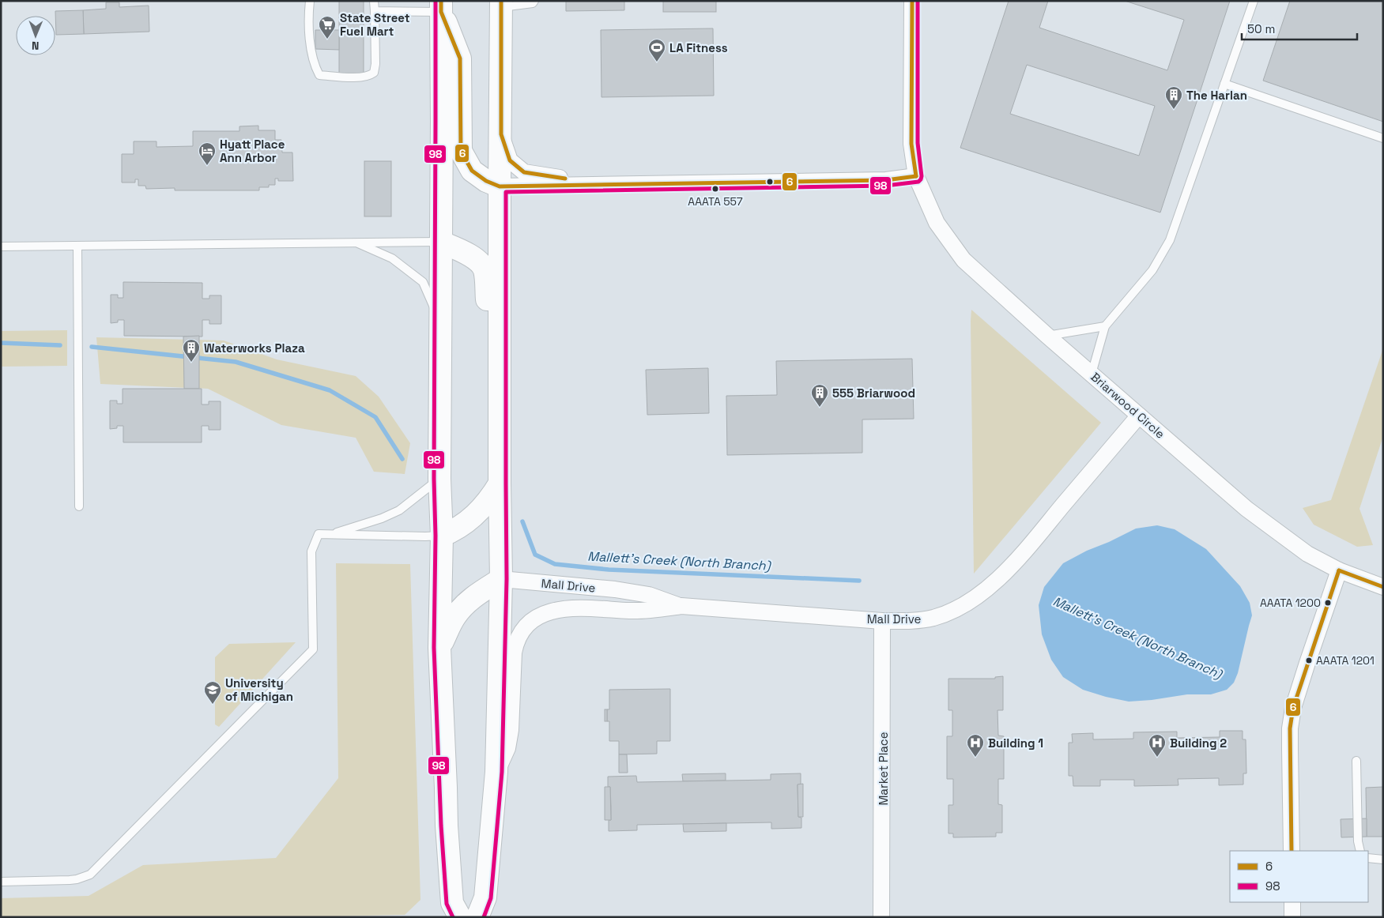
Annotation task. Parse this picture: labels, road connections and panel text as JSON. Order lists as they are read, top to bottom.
{
  "streets": {
    "street": ["Briarwood Circle", "Mall Drive", "Market Place"]
  },
  "crossings": [
    ["Briarwood Circle", "Mall Drive"],
    ["Mall Drive", "Market Place"]
  ],
  "water": ["Mallett's Creek (North Branch)"],
  "places": {
    "supermarket": ["State Street Fuel Mart"],
    "sports": ["LA Fitness"],
    "building": ["The Harlan", "Waterworks Plaza", "555 Briarwood"],
    "hotel": ["Hyatt Place Ann Arbor"],
    "other": ["AAATA 557", "AAATA 1200", "AAATA 1201"],
    "school or university": ["University of Michigan"],
    "hospital": ["Building 1", "Building 2"]
  },
  "lines": ["transit line 6", "transit line 98"],
  "legend": ["6", "98"],
  "scale_bar": "50 m",
  "north": "bottom"
}
